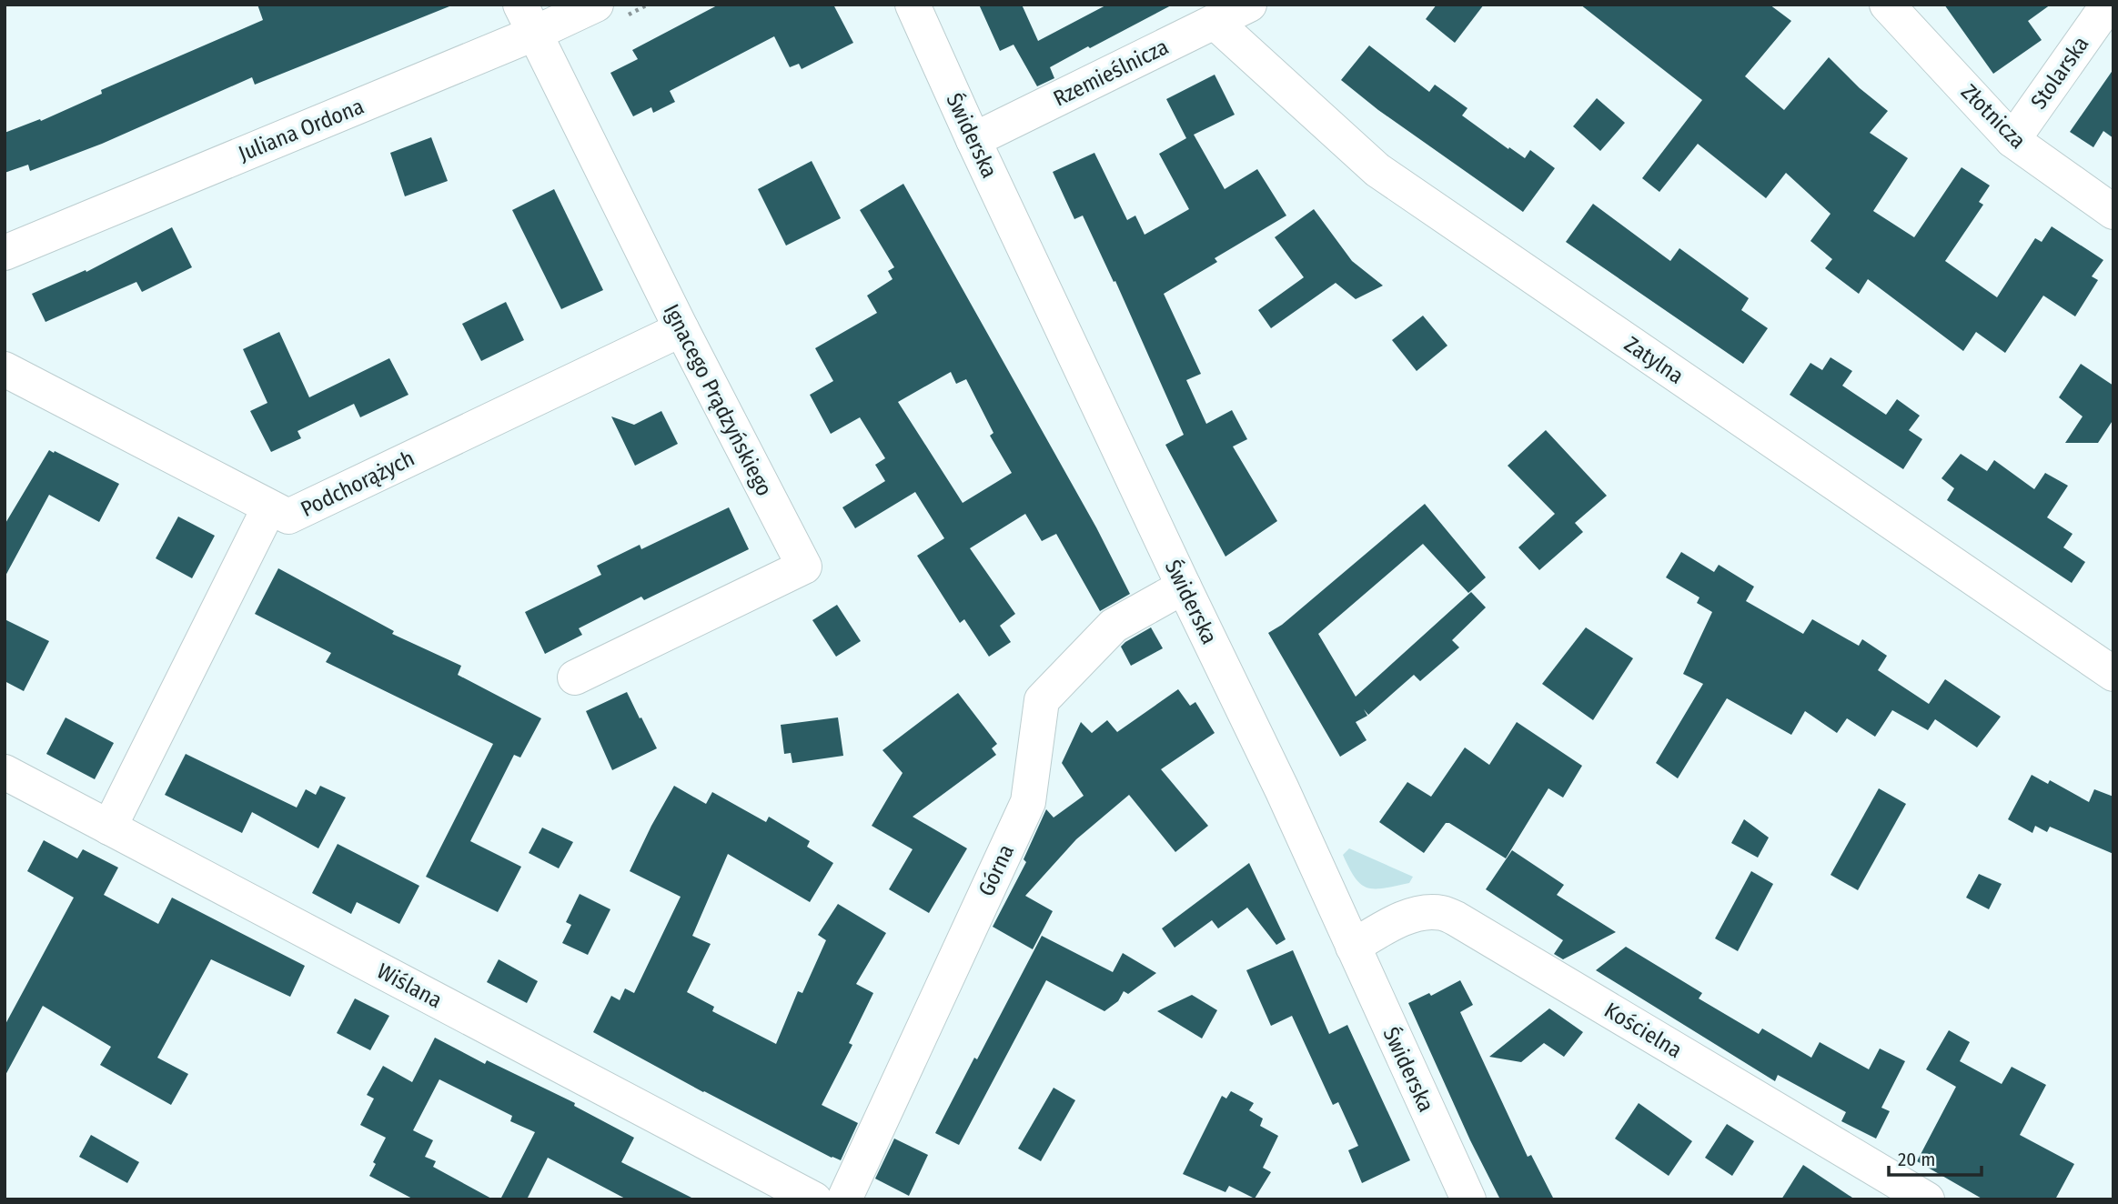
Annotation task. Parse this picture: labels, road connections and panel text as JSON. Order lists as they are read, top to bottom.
{
  "streets": {
    "street": [
      "Rzemieślnicza",
      "Stolarska",
      "Złotnicza",
      "Juliana Ordona",
      "Świderska",
      "Zatylna",
      "Ignacego Prądzyńskiego",
      "Podchorążych",
      "Górna",
      "Wiślana",
      "Kościelna"
    ]
  },
  "crossings": [
    ["Rzemieślnicza", "Świderska"],
    ["Rzemieślnicza", "Zatylna"],
    ["Stolarska", "Złotnicza"],
    ["Juliana Ordona", "Ignacego Prądzyńskiego"],
    ["Świderska", "Górna"],
    ["Świderska", "Kościelna"],
    ["Ignacego Prądzyńskiego", "Podchorążych"]
  ],
  "scale_bar": "20 m"
}
